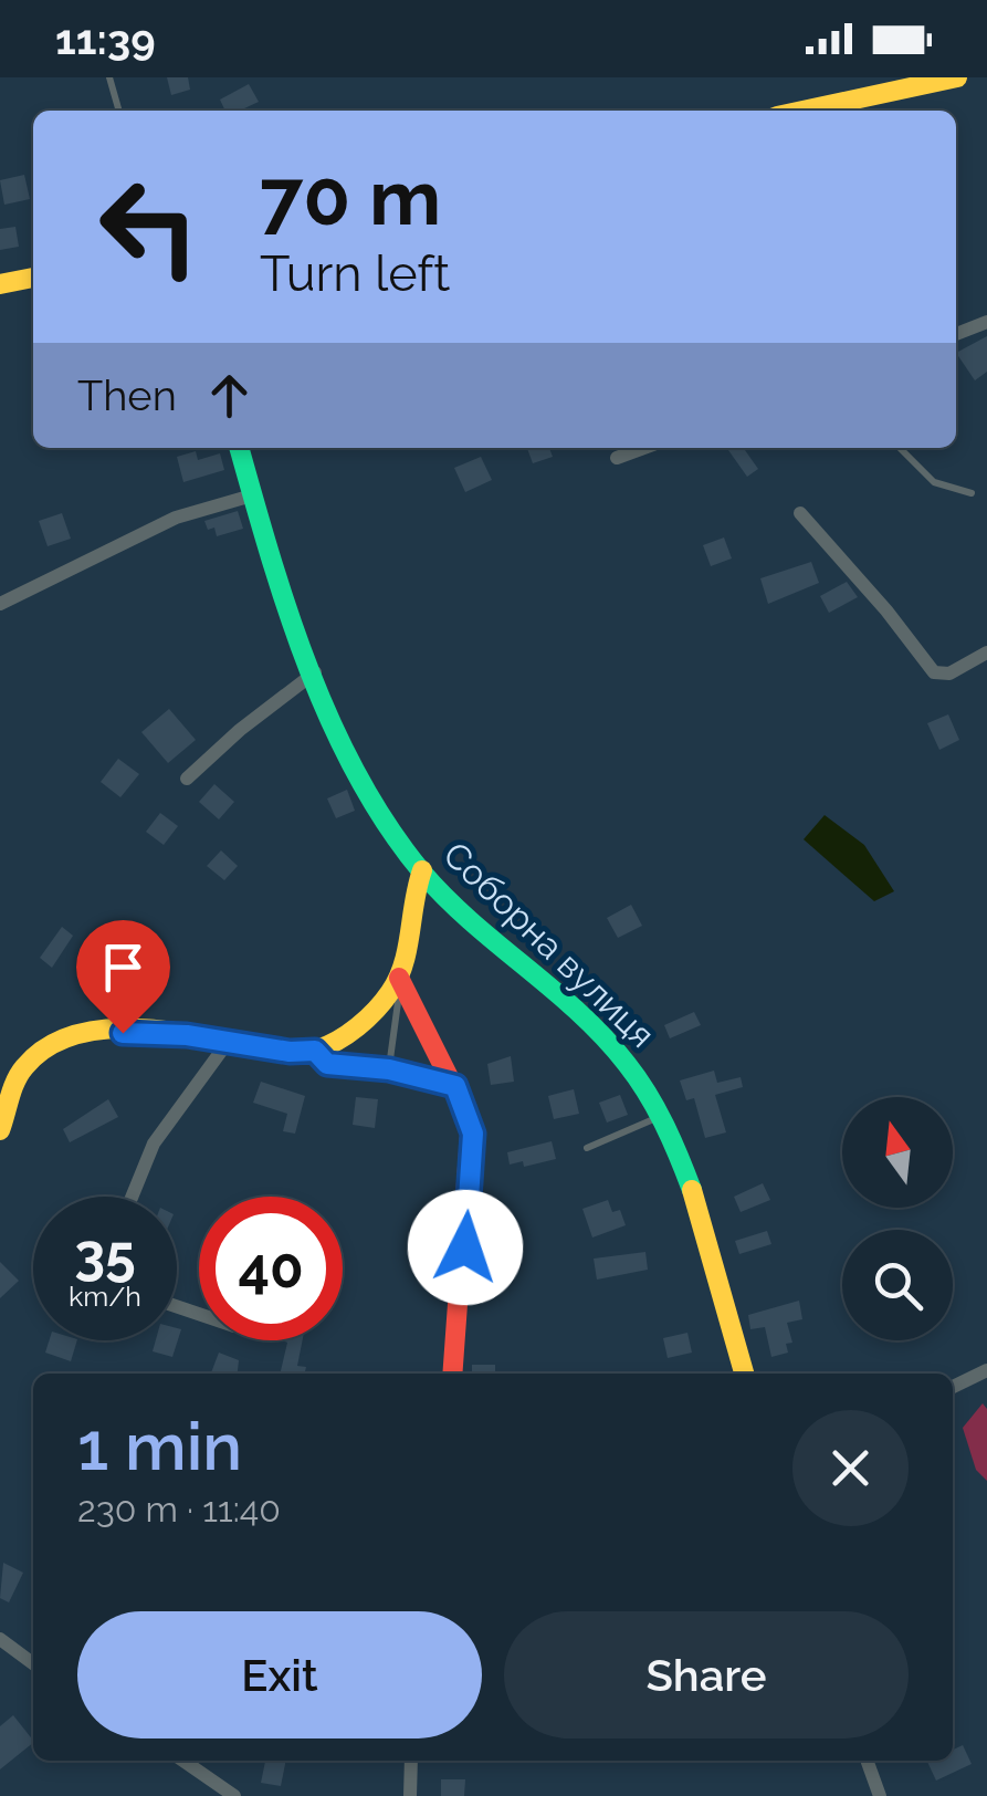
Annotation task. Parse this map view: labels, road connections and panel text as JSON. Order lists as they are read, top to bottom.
{
  "streets": {
    "main road": ["Соборна вулиця"]
  },
  "north": "top",
  "page": {
    "status": "11:39",
    "turn": ["70 m", "Turn left"],
    "then": "Then",
    "speed": "35 km/h",
    "limit": "40",
    "heading": ["1 min", "230 m · 11:40"],
    "buttons": ["Exit", "Share"]
  }
}
